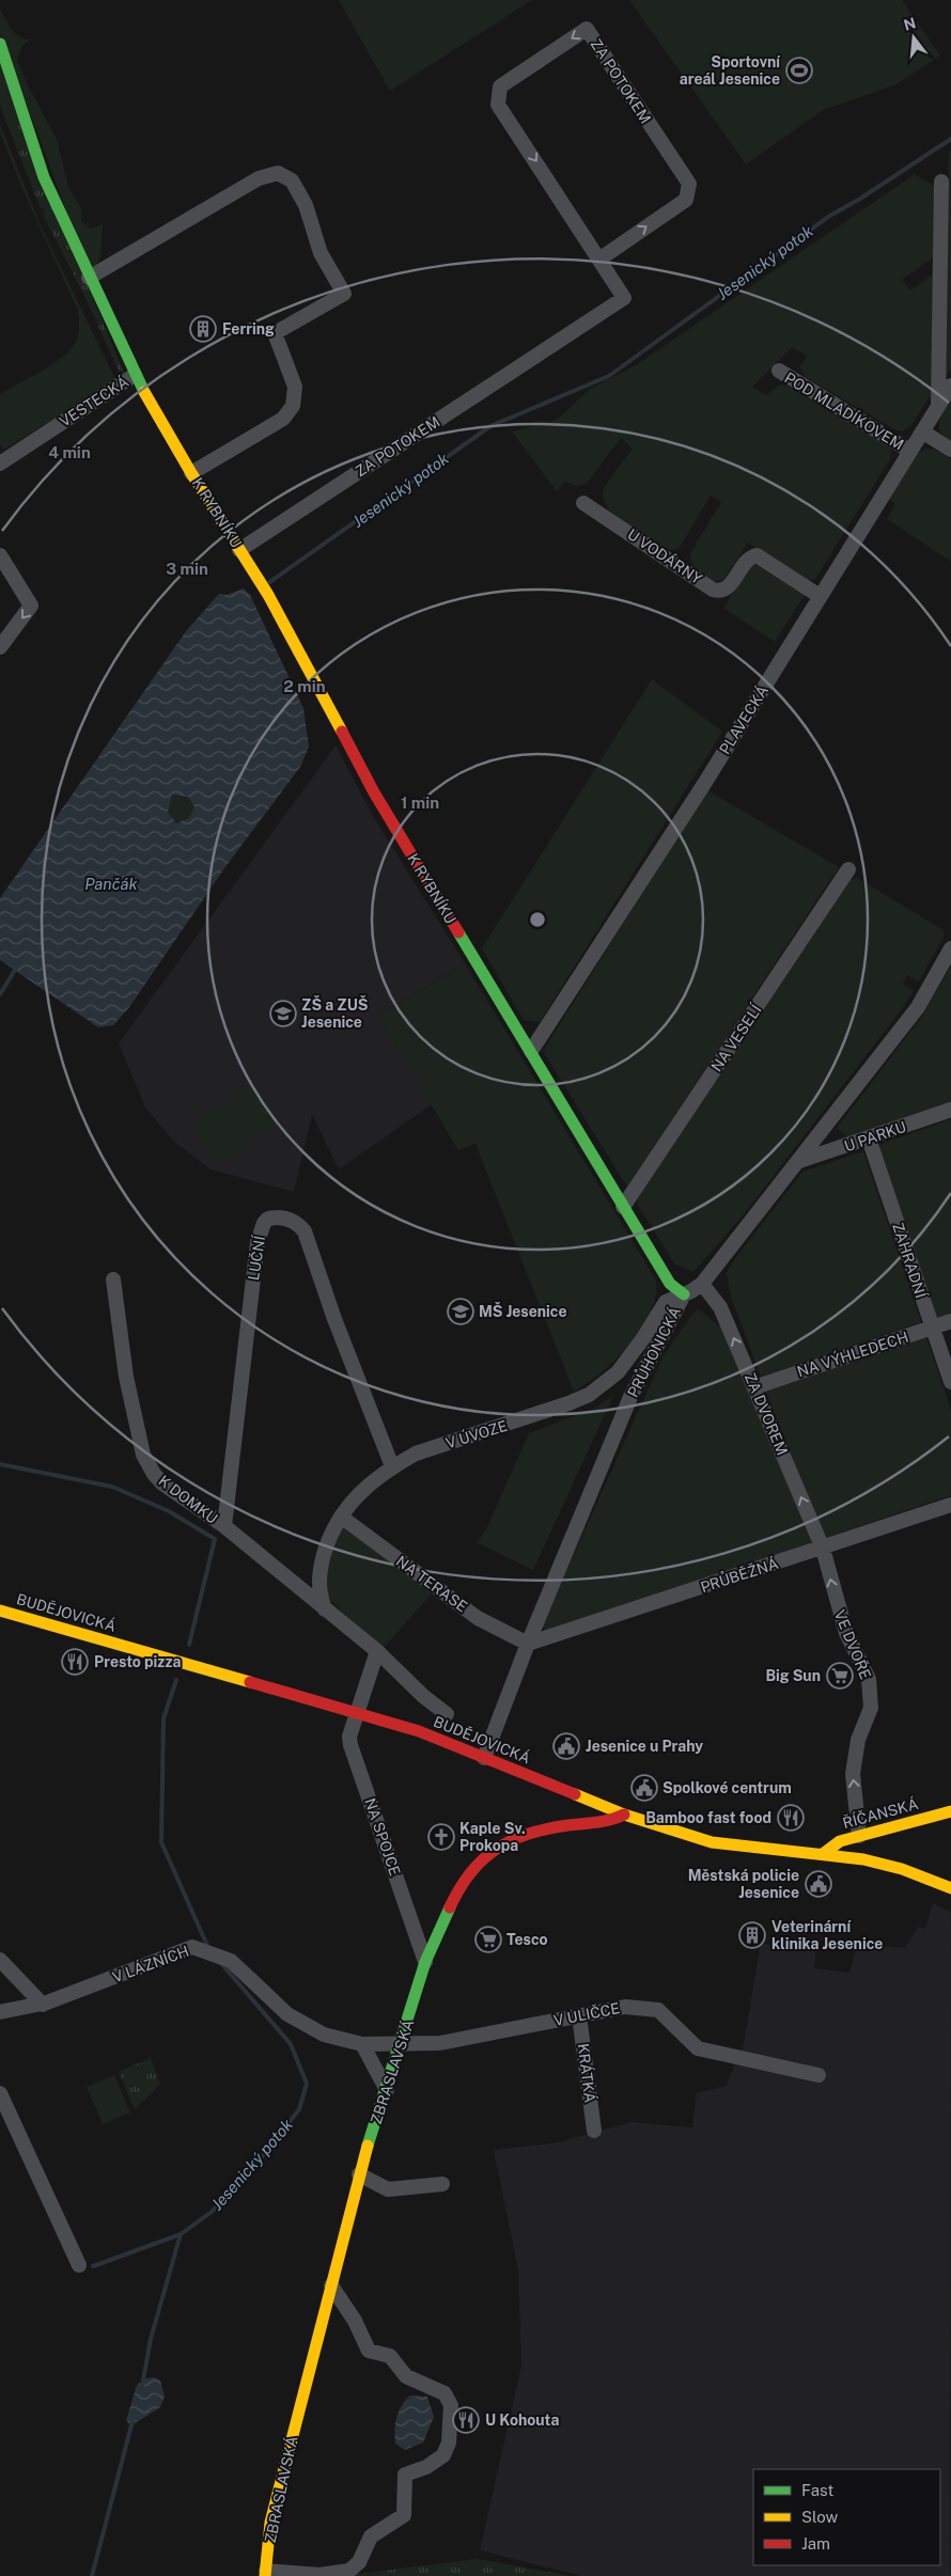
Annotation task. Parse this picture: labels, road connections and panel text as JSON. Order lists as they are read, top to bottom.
{
  "streets": {
    "main road": [
      "K RYBNÍKU",
      "BUDĚJOVICKÁ",
      "ŘÍČANSKÁ",
      "ZBRASLAVSKÁ"
    ],
    "street": [
      "ZA POTOKEM",
      "VESTECKÁ",
      "POD MLADÍKOVEM",
      "U VODÁRNY",
      "PLAVECKÁ",
      "NA VESELÍ",
      "U PARKU",
      "LUČNÍ",
      "ZAHRADNÍ",
      "PRŮHONICKÁ",
      "NA VÝHLEDECH",
      "ZA DVOREM",
      "V ÚVOZE",
      "K DOMKU",
      "PRŮBĚŽNÁ",
      "NA TERASE",
      "VE DVOŘE",
      "NA SPOJCE",
      "V LÁZNÍCH",
      "V ULIČCE",
      "KRÁTKÁ"
    ]
  },
  "crossings": [
    ["ZA POTOKEM", "K RYBNÍKU"],
    ["VESTECKÁ", "K RYBNÍKU"],
    ["POD MLADÍKOVEM", "PLAVECKÁ"],
    ["K RYBNÍKU", "PLAVECKÁ"],
    ["K RYBNÍKU", "NA VESELÍ"],
    ["K RYBNÍKU", "PRŮHONICKÁ"],
    ["K RYBNÍKU", "V ÚVOZE"],
    ["U VODÁRNY", "PLAVECKÁ"],
    ["U PARKU", "ZAHRADNÍ"],
    ["U PARKU", "PRŮHONICKÁ"],
    ["LUČNÍ", "V ÚVOZE"],
    ["LUČNÍ", "K DOMKU"],
    ["ZAHRADNÍ", "NA VÝHLEDECH"],
    ["PRŮHONICKÁ", "ZA DVOREM"],
    ["PRŮHONICKÁ", "V ÚVOZE"],
    ["PRŮHONICKÁ", "PRŮBĚŽNÁ"],
    ["PRŮHONICKÁ", "NA TERASE"],
    ["PRŮHONICKÁ", "BUDĚJOVICKÁ"],
    ["NA VÝHLEDECH", "ZA DVOREM"],
    ["ZA DVOREM", "PRŮBĚŽNÁ"],
    ["ZA DVOREM", "VE DVOŘE"],
    ["V ÚVOZE", "K DOMKU"],
    ["V ÚVOZE", "NA TERASE"],
    ["PRŮBĚŽNÁ", "NA TERASE"],
    ["PRŮBĚŽNÁ", "VE DVOŘE"],
    ["BUDĚJOVICKÁ", "ŘÍČANSKÁ"],
    ["BUDĚJOVICKÁ", "NA SPOJCE"],
    ["BUDĚJOVICKÁ", "ZBRASLAVSKÁ"],
    ["VE DVOŘE", "ŘÍČANSKÁ"],
    ["NA SPOJCE", "ZBRASLAVSKÁ"],
    ["V LÁZNÍCH", "V ULIČCE"],
    ["V LÁZNÍCH", "ZBRASLAVSKÁ"],
    ["V ULIČCE", "ZBRASLAVSKÁ"],
    ["V ULIČCE", "KRÁTKÁ"]
  ],
  "one_way": ["ZA DVOREM", "VE DVOŘE"],
  "water": ["Jesenický potok", "Pančák"],
  "places": {
    "sports": ["Sportovní areál Jesenice"],
    "building": ["Ferring", "Veterinární klinika Jesenice"],
    "school or university": ["ZŠ a ZUŠ Jesenice", "MŠ Jesenice"],
    "restaurant": ["Presto pizza", "Bamboo fast food", "U Kohouta"],
    "supermarket": ["Big Sun", "Tesco"],
    "public building": ["Jesenice u Prahy", "Spolkové centrum", "Městská policie Jesenice"],
    "church": ["Kaple Sv. Prokopa"]
  },
  "legend": ["Fast", "Slow", "Jam"],
  "north": "top",
  "rings": [
    "4 min",
    "3 min",
    "2 min",
    "1 min"
  ]
}
